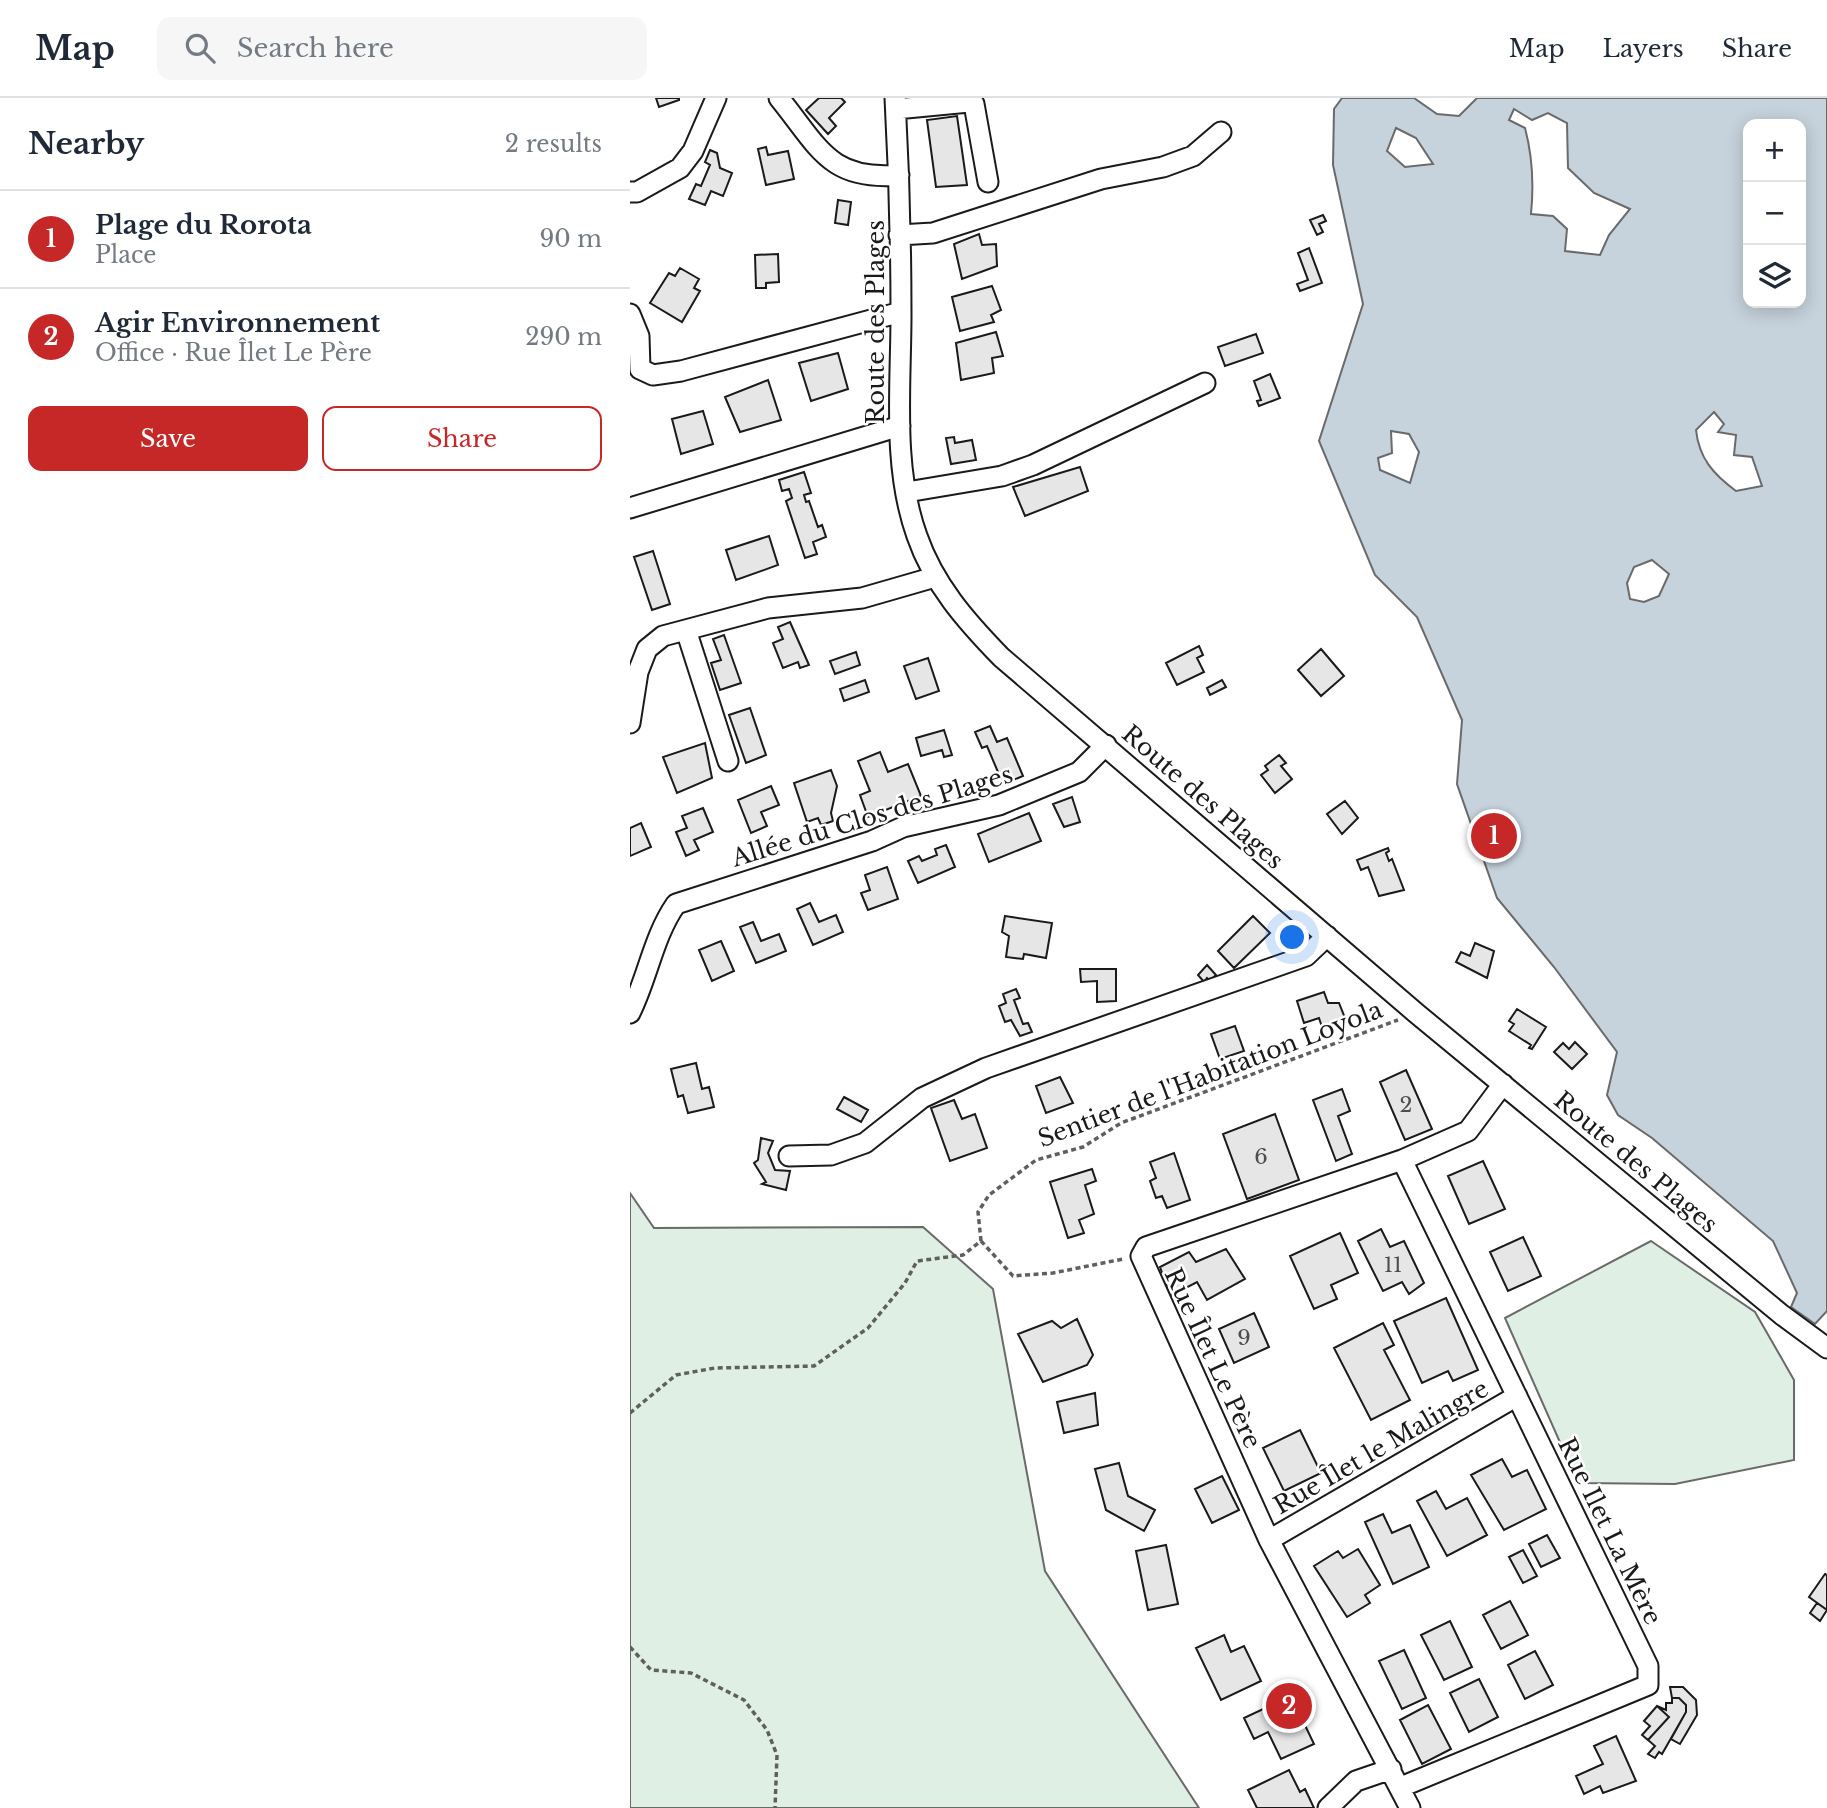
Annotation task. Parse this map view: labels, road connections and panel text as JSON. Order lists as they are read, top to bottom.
{
  "streets": {
    "street": [
      "Route des Plages",
      "Allée du Clos des Plages",
      "Rue Îlet Le Père",
      "Rue Îlet le Malingre",
      "Rue Ilet La Mère"
    ],
    "path": ["Sentier de l'Habitation Loyola"]
  },
  "crossings": [
    ["Route des Plages", "Allée du Clos des Plages"],
    ["Route des Plages", "Sentier de l'Habitation Loyola"],
    ["Route des Plages", "Rue Îlet Le Père"],
    ["Rue Îlet Le Père", "Rue Îlet le Malingre"],
    ["Rue Îlet Le Père", "Rue Ilet La Mère"],
    ["Rue Îlet le Malingre", "Rue Ilet La Mère"]
  ],
  "house_numbers": [
    "2",
    "6",
    "11",
    "9"
  ],
  "page": {
    "header": "Map",
    "search": "Search here",
    "nav": ["Map", "Layers", "Share"],
    "heading": ["Nearby", "2 results"],
    "map_buttons": ["+", "−"],
    "list": [
      {
        "mark": "1",
        "name": "Plage du Rorota",
        "note": "Place",
        "value": "90 m"
      },
      {
        "mark": "2",
        "name": "Agir Environnement",
        "note": "Office · Rue Îlet Le Père",
        "value": "290 m"
      }
    ],
    "buttons": ["Save", "Share"],
    "pins": ["1", "2"]
  }
}
